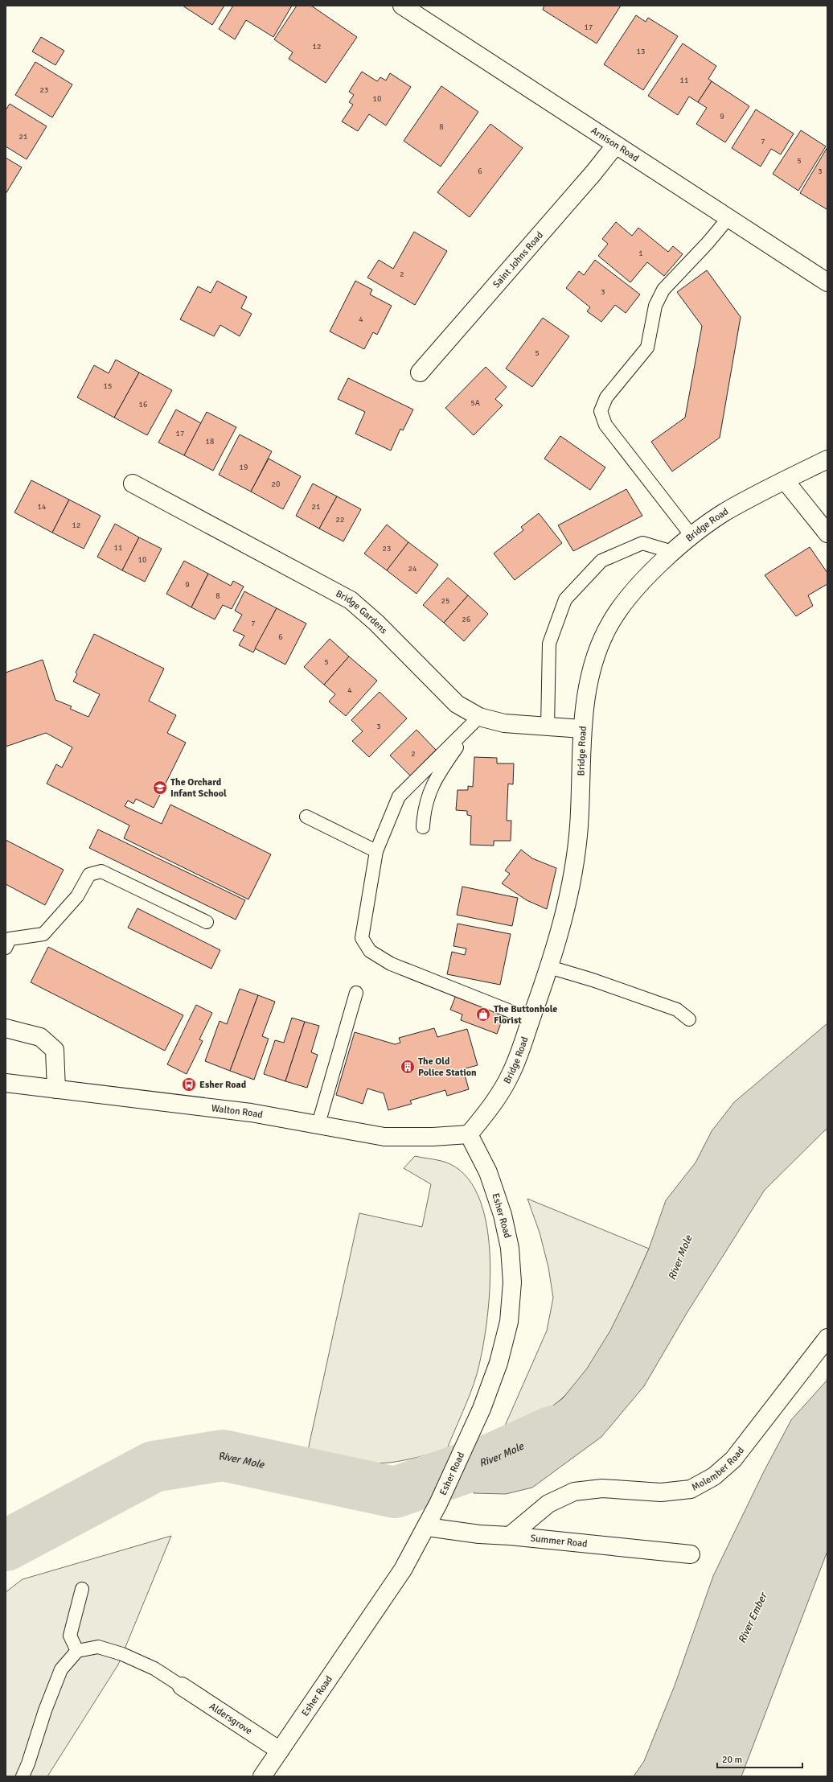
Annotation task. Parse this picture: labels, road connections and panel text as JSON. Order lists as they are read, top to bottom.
{
  "streets": {
    "street": [
      "Arnison Road",
      "Saint Johns Road",
      "Bridge Road",
      "Bridge Gardens",
      "Walton Road",
      "Esher Road",
      "Molember Road",
      "Summer Road",
      "Aldersgrove"
    ]
  },
  "crossings": [
    ["Arnison Road", "Saint Johns Road"],
    ["Bridge Road", "Bridge Gardens"],
    ["Bridge Road", "Walton Road"],
    ["Bridge Road", "Esher Road"],
    ["Walton Road", "Esher Road"],
    ["Esher Road", "Summer Road"],
    ["Esher Road", "Aldersgrove"],
    ["Molember Road", "Summer Road"]
  ],
  "water": ["River Mole", "River Ember"],
  "places": {
    "school or university": ["The Orchard Infant School"],
    "shop": ["The Buttonhole Florist"],
    "building": ["The Old Police Station"],
    "bus stop": ["Esher Road"]
  },
  "house_numbers": [
    "17",
    "12",
    "13",
    "11",
    "23",
    "10",
    "9",
    "8",
    "21",
    "7",
    "5",
    "6",
    "3",
    "1",
    "2",
    "3",
    "4",
    "5",
    "15",
    "5A",
    "16",
    "17",
    "18",
    "19",
    "20",
    "14",
    "21",
    "22",
    "12",
    "11",
    "23",
    "10",
    "24",
    "9",
    "8",
    "25",
    "26",
    "7",
    "6",
    "5",
    "4",
    "3",
    "2"
  ],
  "scale_bar": "20 m"
}
